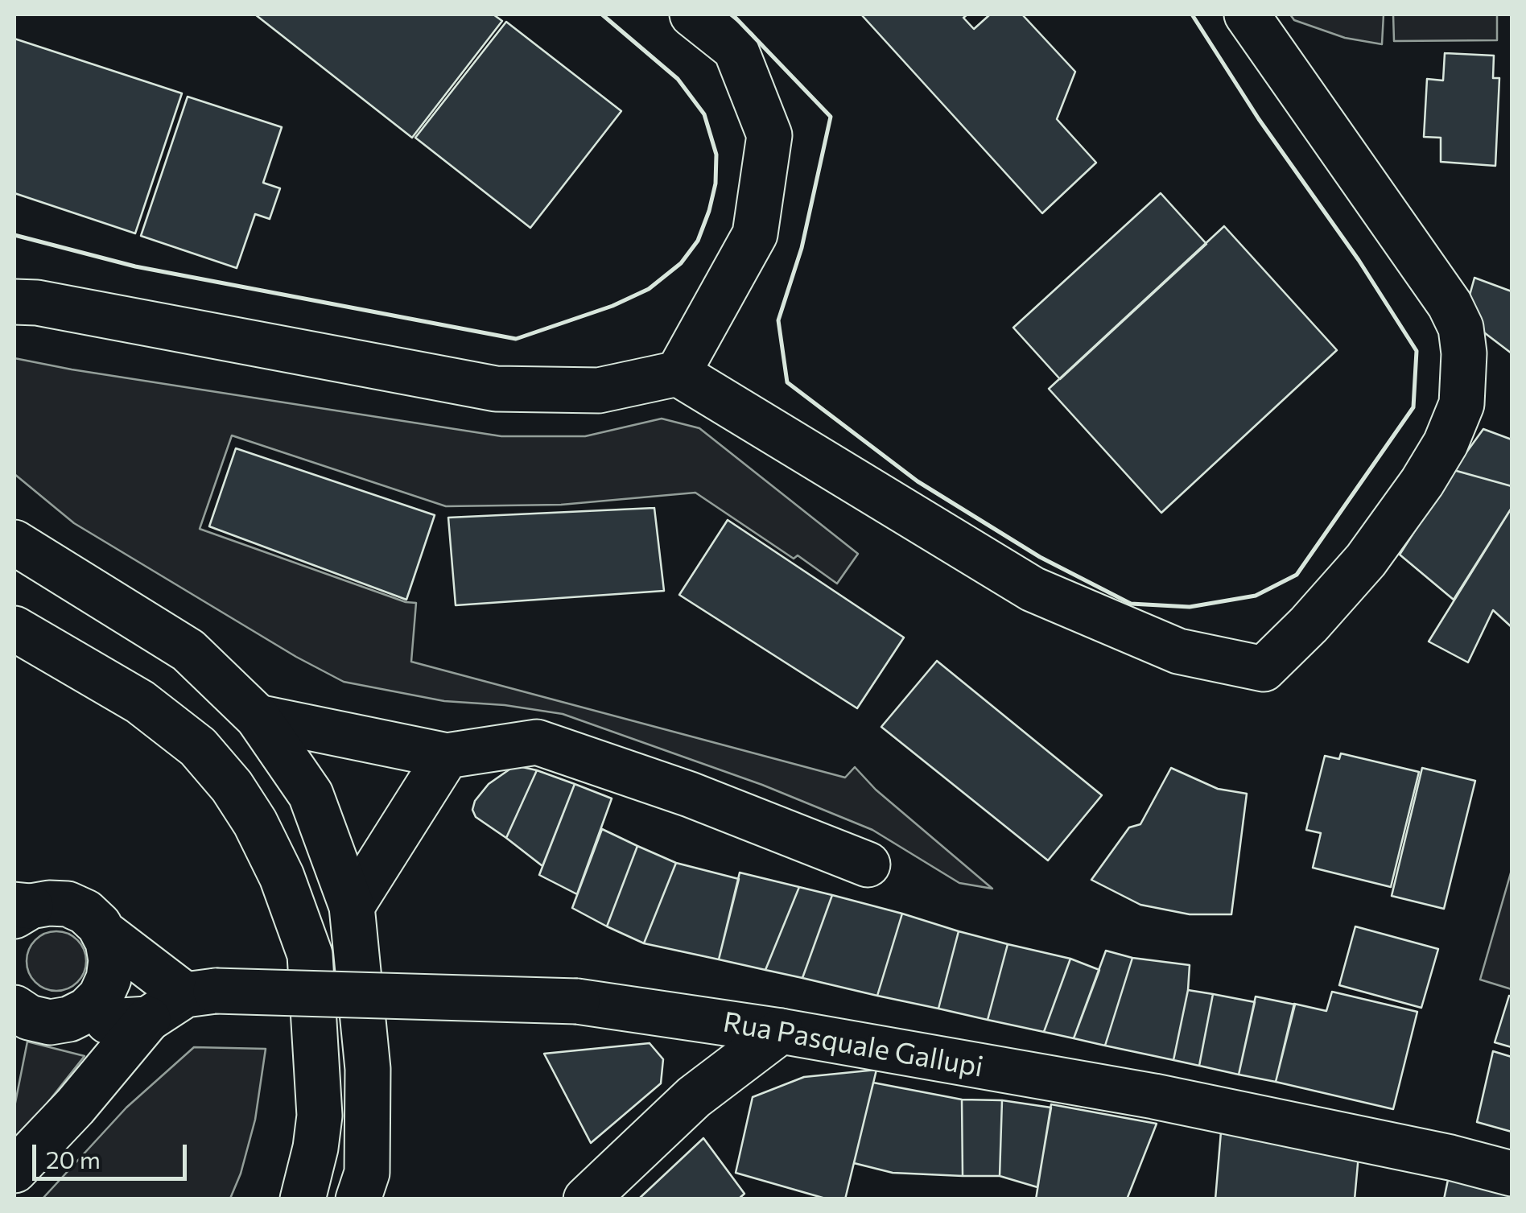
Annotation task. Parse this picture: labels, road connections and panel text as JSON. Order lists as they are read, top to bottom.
{
  "streets": {
    "street": ["Rua Pasquale Gallupi"]
  },
  "scale_bar": "20 m"
}
